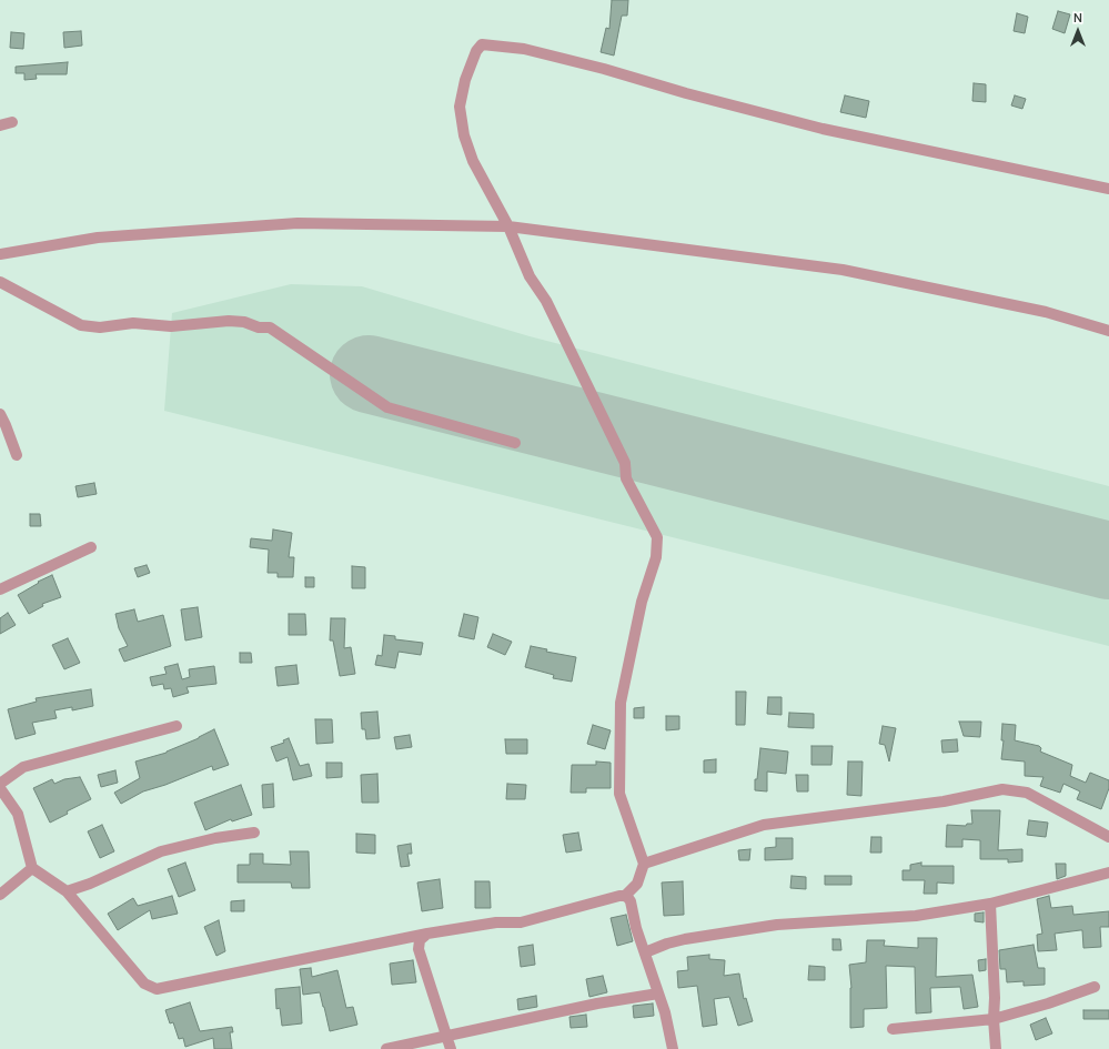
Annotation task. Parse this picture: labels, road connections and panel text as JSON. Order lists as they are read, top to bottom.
{
  "north": "top"
}
